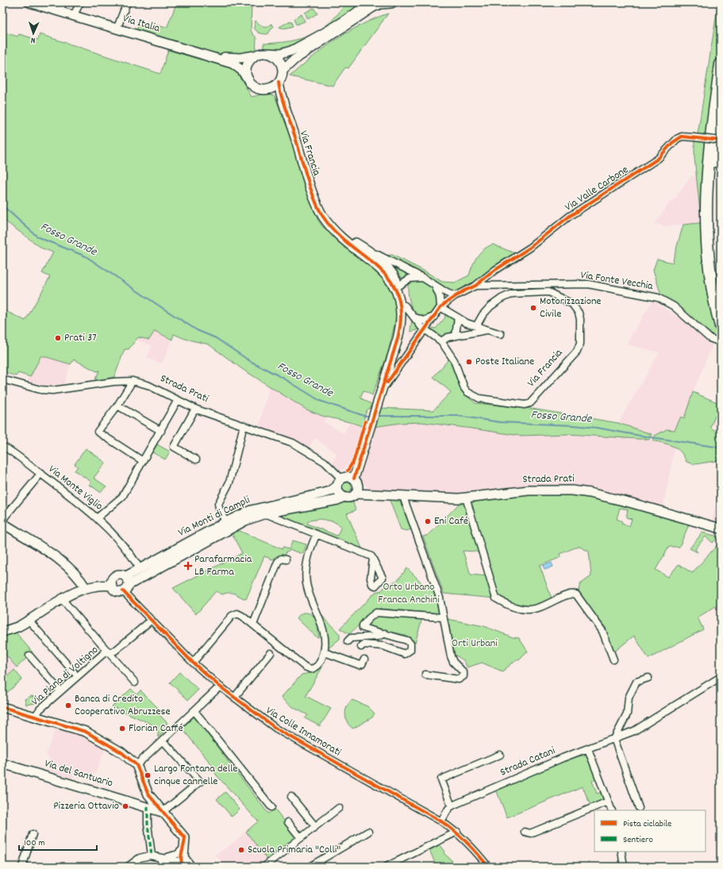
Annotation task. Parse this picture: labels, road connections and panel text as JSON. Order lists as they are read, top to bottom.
{
  "streets": {
    "street": [
      "Via Italia",
      "Via Francia",
      "Via Valle Carbone",
      "Via Fonte Vecchia",
      "Strada Prati",
      "Via Monte Viglio",
      "Via Monti di Campli",
      "Via Piana di Voltigno",
      "Via Colle Innamorati",
      "Strada Catani",
      "Via del Santuario"
    ]
  },
  "crossings": [
    ["Via Italia", "Via Francia"],
    ["Via Francia", "Via Valle Carbone"],
    ["Via Francia", "Strada Prati"],
    ["Via Francia", "Via Monti di Campli"],
    ["Via Valle Carbone", "Via Fonte Vecchia"],
    ["Strada Prati", "Via Monti di Campli"],
    ["Via Monte Viglio", "Via Monti di Campli"],
    ["Via Monti di Campli", "Via Colle Innamorati"],
    ["Via Piana di Voltigno", "Via Colle Innamorati"]
  ],
  "water": ["Fosso Grande"],
  "parks": ["Orto Urbano Franca Anchini", "Orti Urbani"],
  "places": {
    "other": [
      "Motorizzazione Civile",
      "Prati 37",
      "Poste Italiane",
      "Eni Café",
      "Banca di Credito Cooperativo Abruzzese",
      "Florian Caffé",
      "Largo Fontana delle cinque cannelle",
      "Pizzeria Ottavio",
      "Scuola Primaria \"Colli\""
    ],
    "health": ["Parafarmacia LB Farma"]
  },
  "legend": ["Pista ciclabile", "Sentiero"],
  "scale_bar": "100 m",
  "north": "bottom"
}
